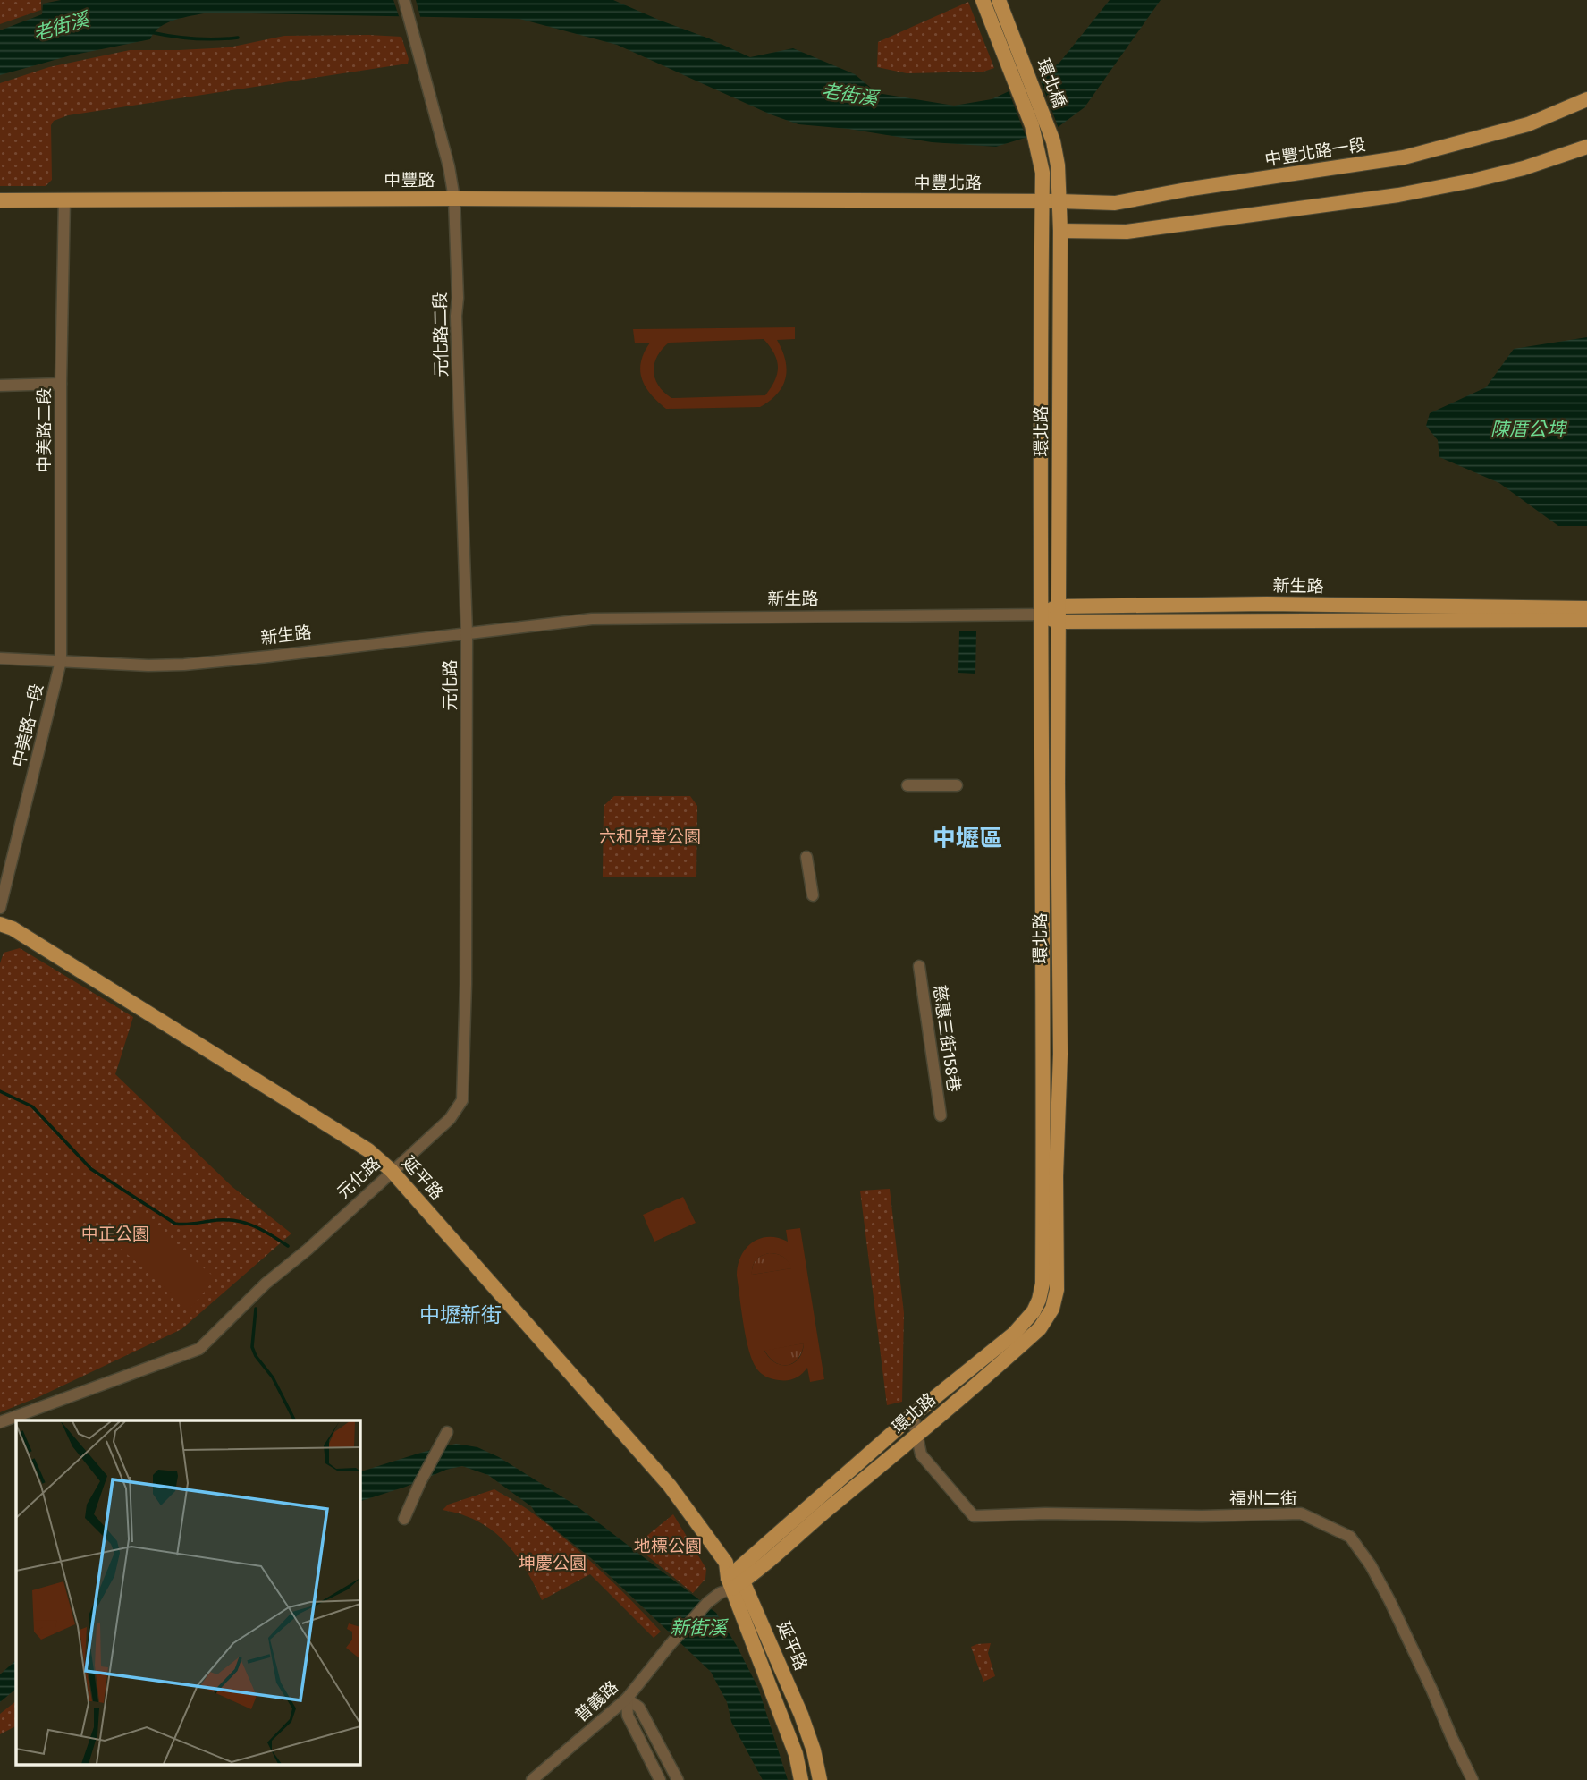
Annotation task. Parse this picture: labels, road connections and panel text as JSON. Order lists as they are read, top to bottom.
{
  "streets": {
    "main road": [
      "環北橋",
      "中豐北路一段",
      "中豐路",
      "中豐北路",
      "環北路",
      "新生路",
      "延平路"
    ],
    "street": [
      "元化路二段",
      "中美路二段",
      "元化路",
      "中美路一段",
      "慈惠三街158巷",
      "福州二街",
      "普義路"
    ]
  },
  "crossings": [
    ["環北橋", "環北路"],
    ["中豐北路一段", "中豐北路"],
    ["中豐北路一段", "環北路"],
    ["中豐路", "中豐北路"],
    ["中豐路", "元化路二段"],
    ["中豐路", "中美路二段"],
    ["中豐北路", "環北路"],
    ["元化路二段", "新生路"],
    ["元化路二段", "元化路"],
    ["中美路二段", "新生路"],
    ["中美路二段", "中美路一段"],
    ["環北路", "新生路"],
    ["環北路", "延平路"],
    ["環北路", "福州二街"],
    ["環北路", "普義路"],
    ["新生路", "元化路"],
    ["新生路", "中美路一段"],
    ["元化路", "延平路"],
    ["延平路", "普義路"]
  ],
  "districts": ["中壢區", "中壢新街"],
  "water": ["老街溪", "陳厝公埤", "新街溪"],
  "parks": [
    "六和兒童公園",
    "中正公園",
    "地標公園",
    "坤慶公園"
  ]
}
